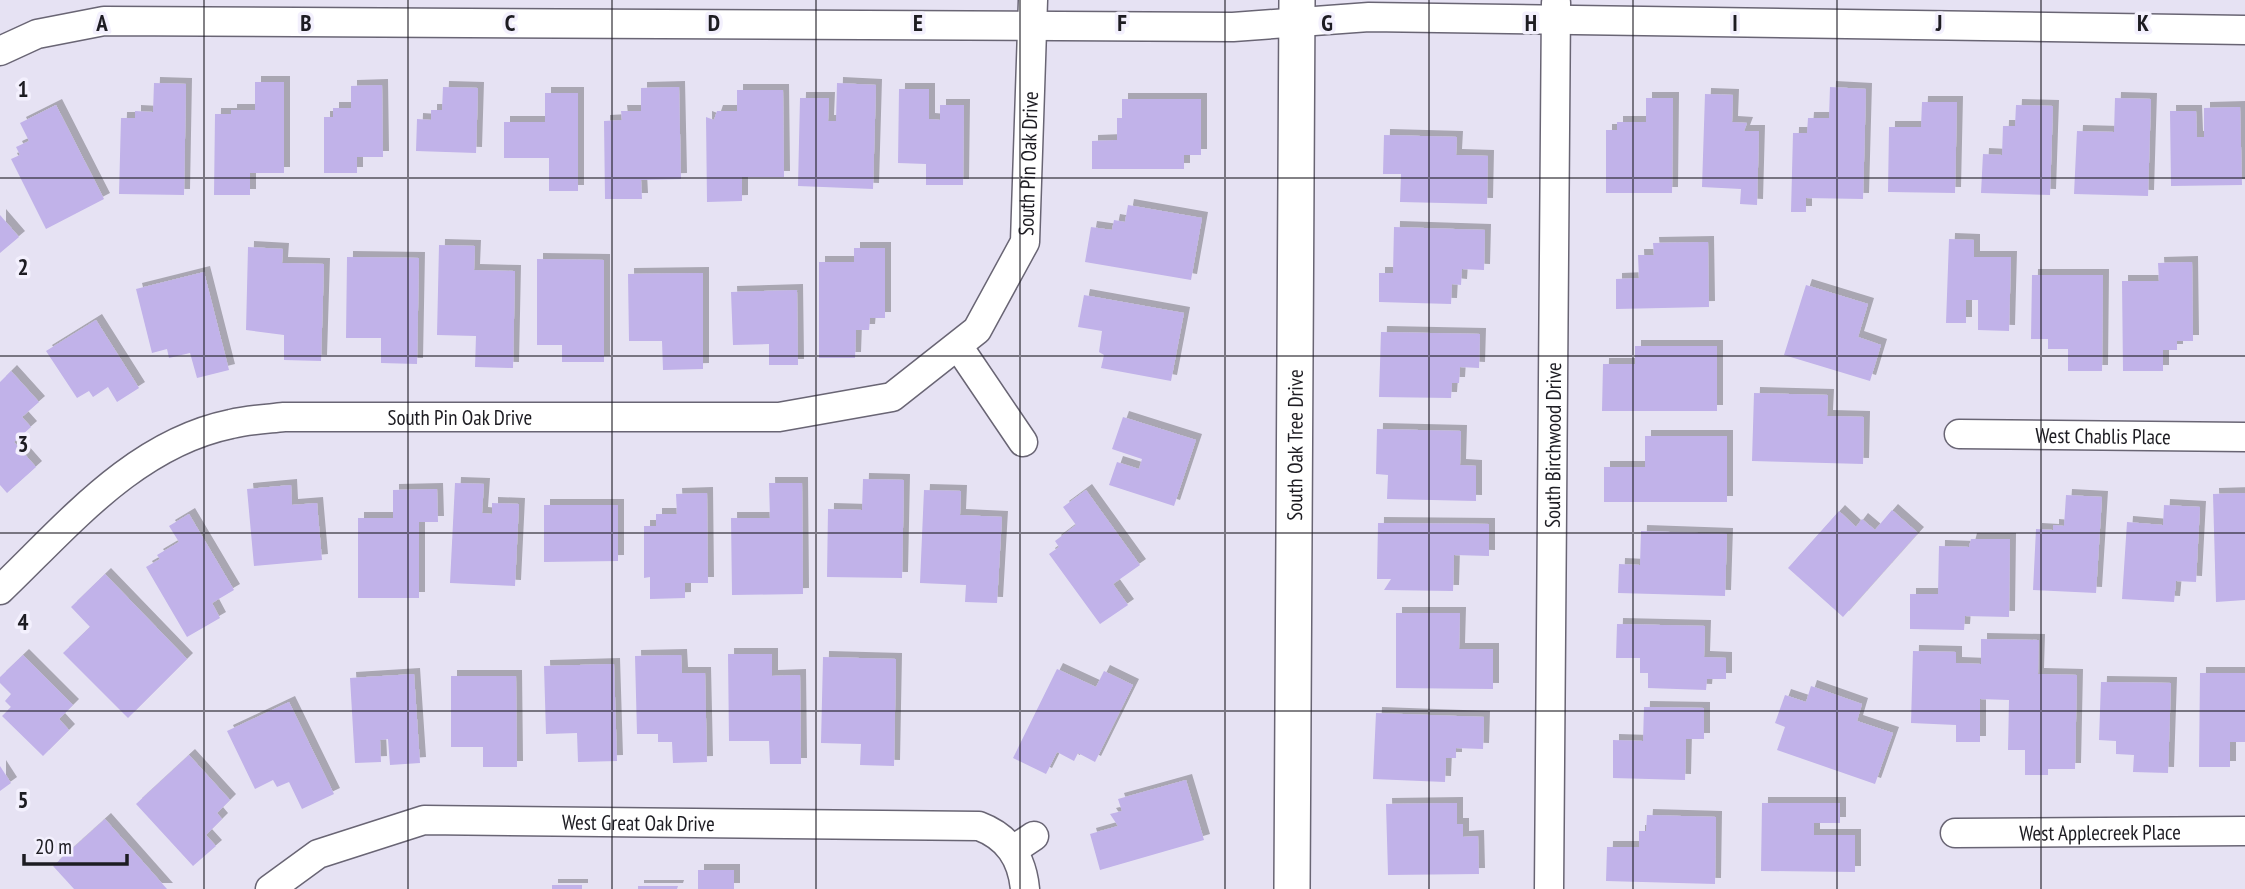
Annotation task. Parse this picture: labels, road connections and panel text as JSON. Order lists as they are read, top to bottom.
{
  "streets": {
    "street": [
      "South Pin Oak Drive",
      "West Chablis Place",
      "South Oak Tree Drive",
      "South Birchwood Drive",
      "West Great Oak Drive",
      "West Applecreek Place"
    ]
  },
  "scale_bar": "20 m",
  "grid": {
    "columns": [
      "A",
      "B",
      "C",
      "D",
      "E",
      "F",
      "G",
      "H",
      "I",
      "J",
      "K"
    ],
    "rows": [
      "1",
      "2",
      "3",
      "4",
      "5"
    ]
  }
}
